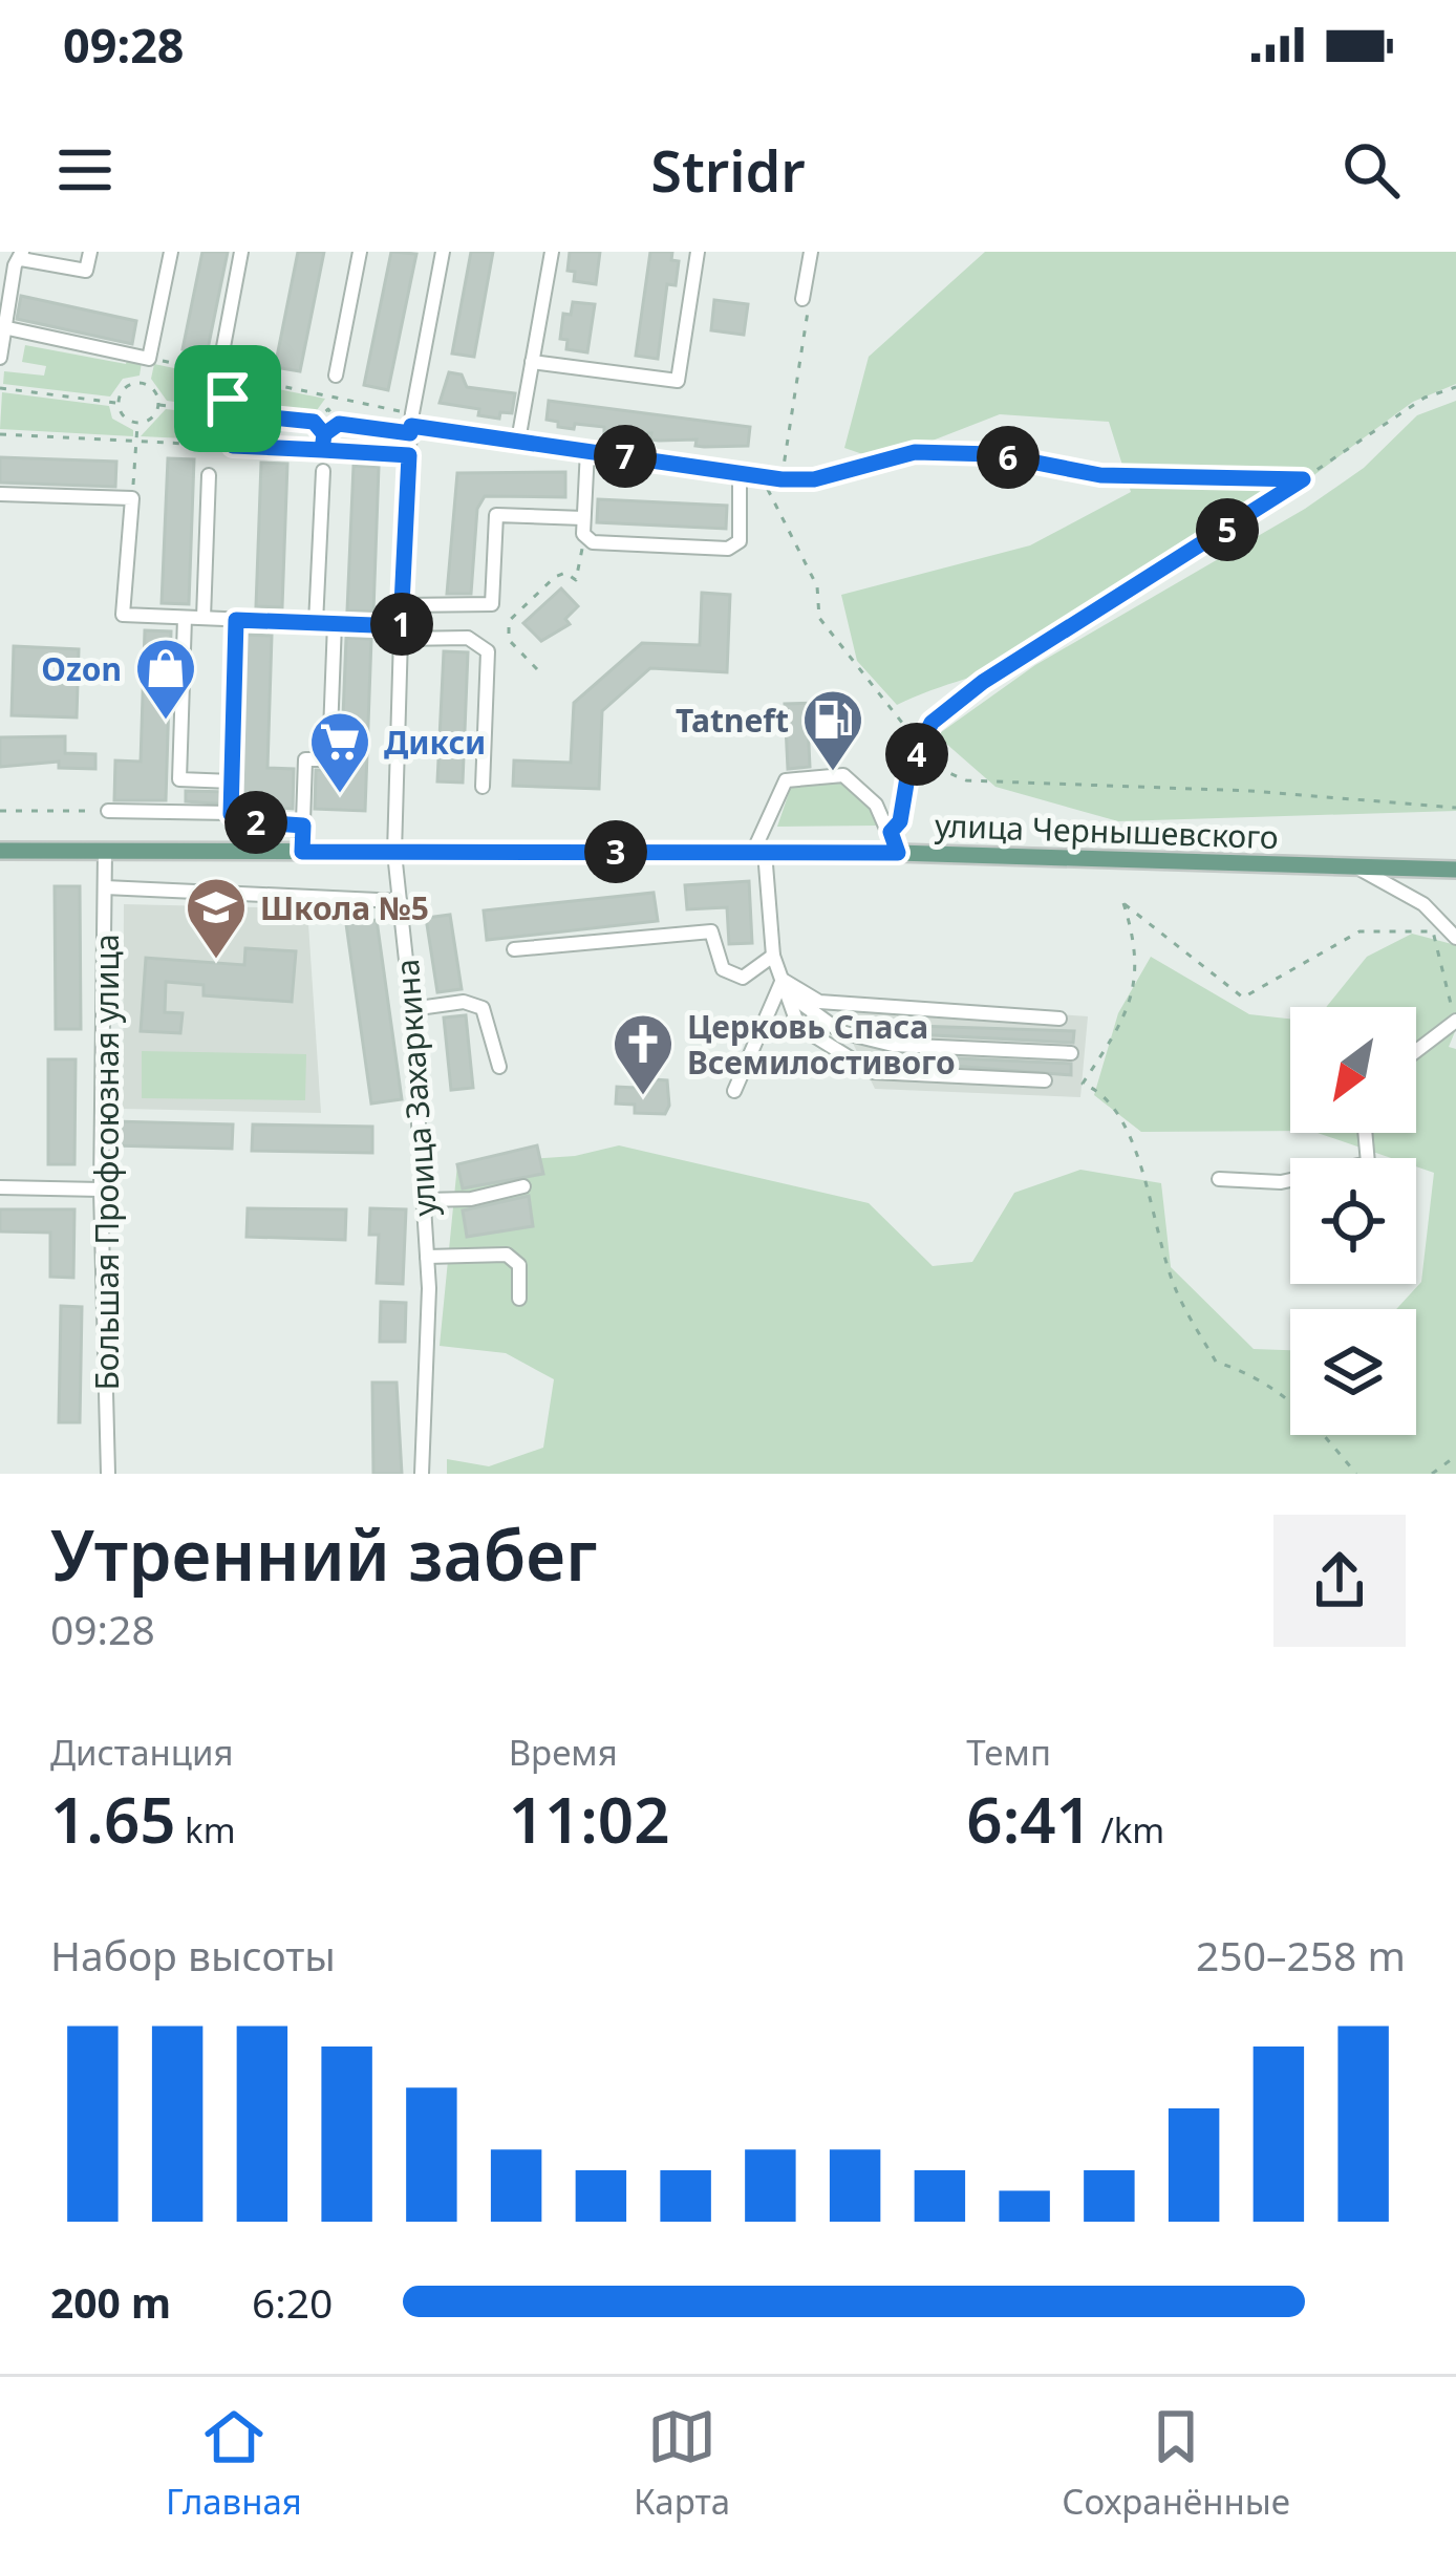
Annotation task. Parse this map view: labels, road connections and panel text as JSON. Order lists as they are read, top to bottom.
{
  "streets": {
    "main road": ["улица Чернышевского"],
    "street": ["улица Захаркина", "Большая Профсоюзная улица"]
  },
  "crossings": [
    ["улица Чернышевского", "улица Захаркина"],
    ["улица Чернышевского", "Большая Профсоюзная улица"]
  ],
  "places": {
    "shop": ["Ozon"],
    "fuel station": ["Tatneft"],
    "supermarket": ["Дикси"],
    "school or university": ["Школа №5"],
    "church": ["Церковь Спаса Всемилостивого"]
  },
  "north": "bottom left",
  "page": {
    "status": "09:28",
    "header": "Stridr",
    "pins": [
      "7",
      "6",
      "5",
      "1",
      "4",
      "2",
      "3"
    ],
    "heading": ["Утренний забег", "09:28"],
    "stats": [
      ["Дистанция", "1.65 km"],
      ["Время", "11:02"],
      ["Темп", "6:41 /km"]
    ],
    "chart": ["Набор высоты", "250–258 m"],
    "list": [
      {
        "name": "200 m",
        "note": "6:20"
      }
    ],
    "tabs": ["Главная", "Карта", "Сохранённые"]
  }
}
